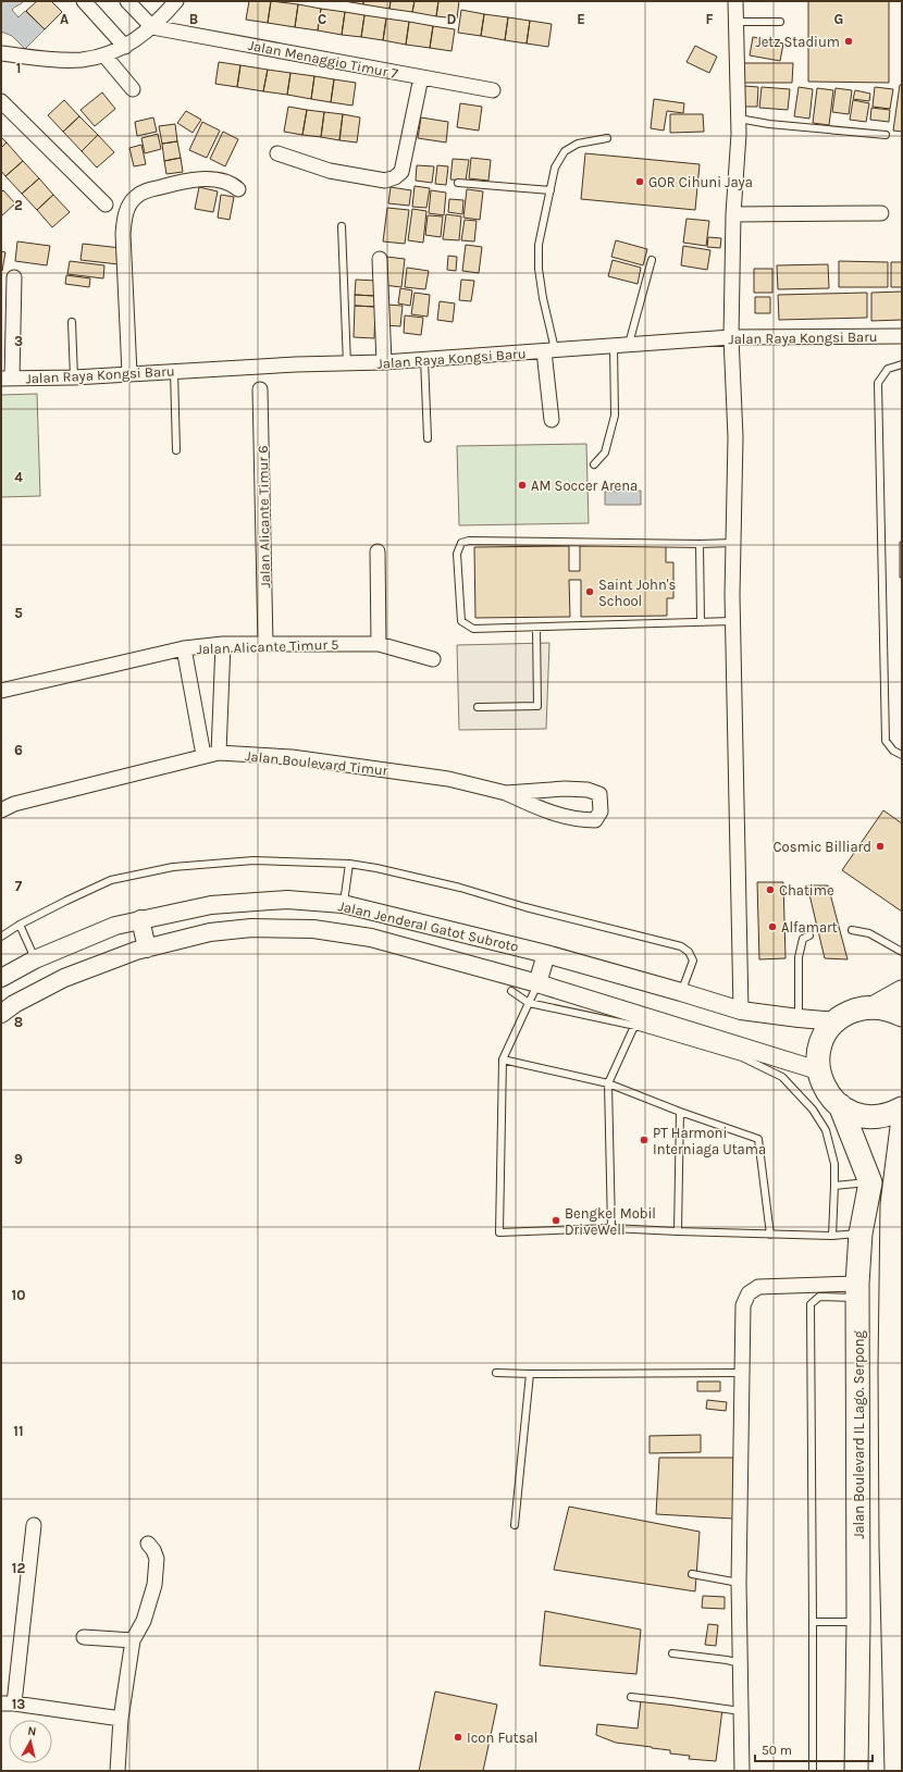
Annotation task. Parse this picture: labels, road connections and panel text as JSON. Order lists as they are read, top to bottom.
{
  "streets": {
    "main road": ["Jalan Boulevard IL Lago. Serpong"],
    "street": [
      "Jalan Menaggio Timur 7",
      "Jalan Raya Kongsi Baru",
      "Jalan Alicante Timur 6",
      "Jalan Alicante Timur 5",
      "Jalan Boulevard Timur",
      "Jalan Jenderal Gatot Subroto"
    ]
  },
  "crossings": [
    ["Jalan Alicante Timur 6", "Jalan Alicante Timur 5"]
  ],
  "places": [
    "Jetz Stadium",
    "GOR Cihuni Jaya",
    "AM Soccer Arena",
    "Saint John's School",
    "Cosmic Billiard",
    "Chatime",
    "Alfamart",
    "PT Harmoni Interniaga Utama",
    "Bengkel Mobil DriveWell",
    "Icon Futsal"
  ],
  "scale_bar": "50 m",
  "north": "top",
  "grid": {
    "columns": [
      "A",
      "B",
      "C",
      "D",
      "E",
      "F",
      "G"
    ],
    "rows": [
      "1",
      "2",
      "3",
      "4",
      "5",
      "6",
      "7",
      "8",
      "9",
      "10",
      "11",
      "12",
      "13"
    ]
  }
}
